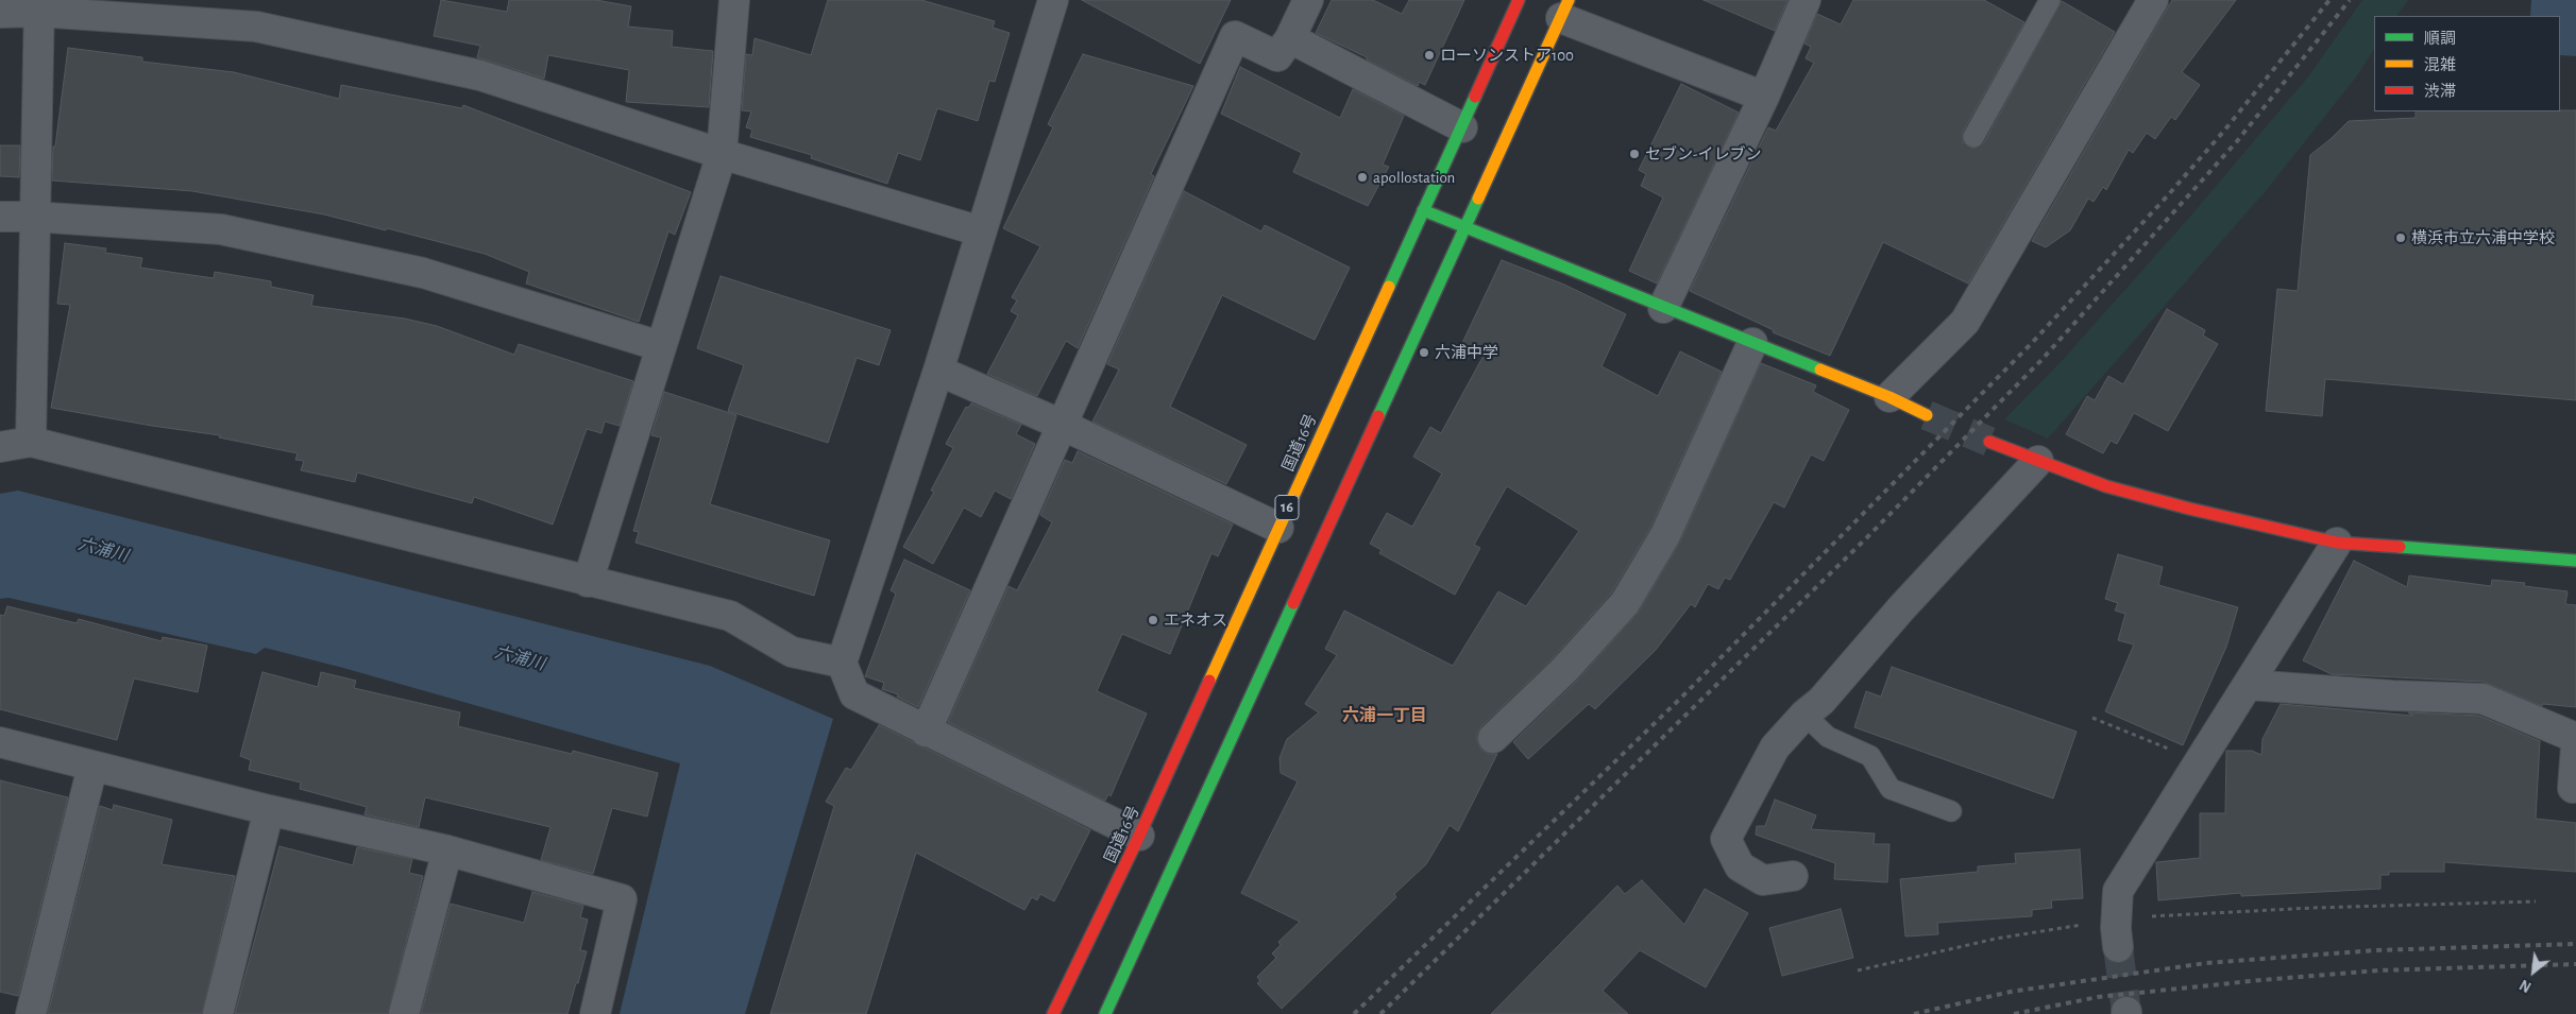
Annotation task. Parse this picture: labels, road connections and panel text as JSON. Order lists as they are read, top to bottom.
{
  "streets": {
    "main road": ["国道16号", "16"]
  },
  "districts": ["六浦一丁目"],
  "water": ["六浦川"],
  "places": [
    "ローソンストア100",
    "セブン-イレブン",
    "apollostation",
    "横浜市立六浦中学校",
    "六浦中学",
    "エネオス"
  ],
  "legend": ["順調", "混雑", "渋滞"],
  "north": "bottom left"
}
